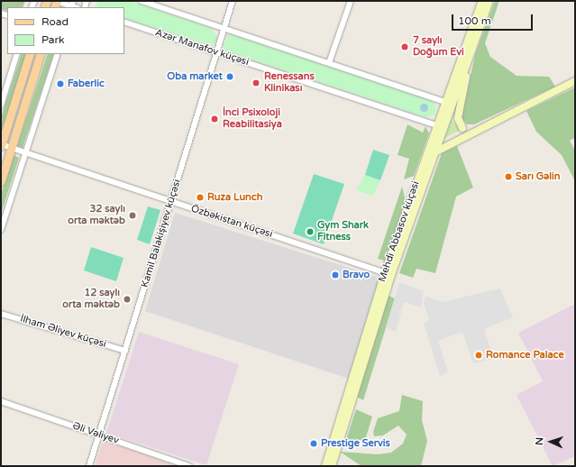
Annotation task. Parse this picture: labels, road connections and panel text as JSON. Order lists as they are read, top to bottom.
{
  "streets": {
    "street": [
      "Azər Manafov küçəsi",
      "Özbəkistan küçəsi",
      "Mehdi Abbasov küçəsi",
      "Kamil Balakişiyev küçəsi",
      "İlham Əliyev küçəsi",
      "Əli Vəliyev"
    ]
  },
  "crossings": [
    ["Azər Manafov küçəsi", "Mehdi Abbasov küçəsi"],
    ["Azər Manafov küçəsi", "Kamil Balakişiyev küçəsi"],
    ["Özbəkistan küçəsi", "Mehdi Abbasov küçəsi"],
    ["Özbəkistan küçəsi", "Kamil Balakişiyev küçəsi"],
    ["Kamil Balakişiyev küçəsi", "İlham Əliyev küçəsi"],
    ["Kamil Balakişiyev küçəsi", "Əli Vəliyev"]
  ],
  "places": [
    "7 saylı Doğum Evi",
    "Oba market",
    "Renessans Klinikası",
    "Faberlic",
    "İnci Psixoloji Reabilitasiya",
    "Sarı Gəlin",
    "Ruza Lunch",
    "32 saylı orta məktəb",
    "Gym Shark Fitness",
    "Bravo",
    "12 saylı orta məktəb",
    "Romance Palace",
    "Prestige Servis"
  ],
  "legend": ["Road", "Park"],
  "scale_bar": "100 m",
  "north": "left"
}
